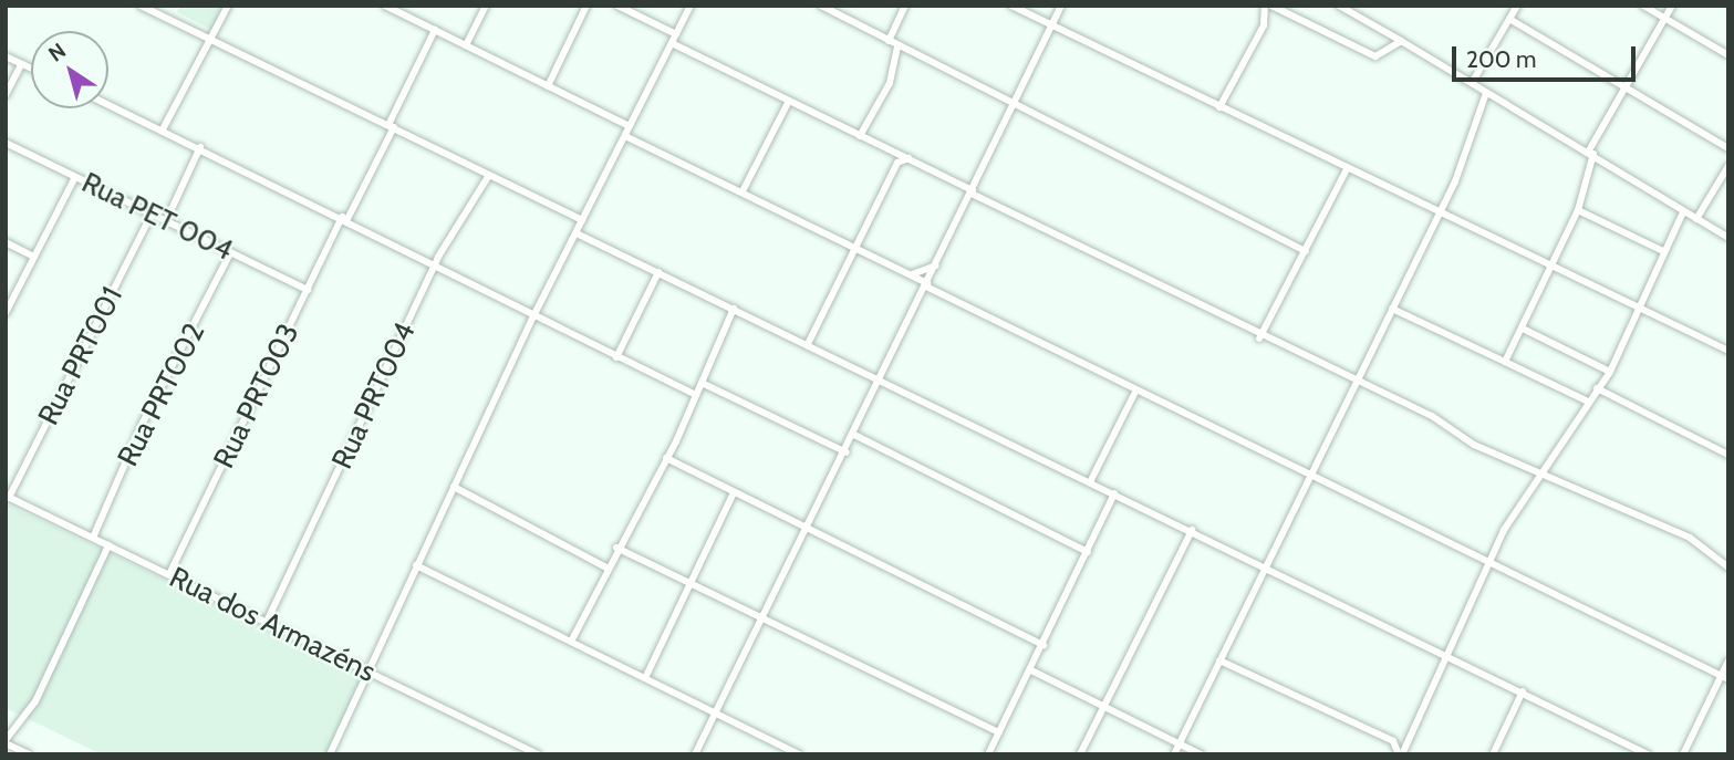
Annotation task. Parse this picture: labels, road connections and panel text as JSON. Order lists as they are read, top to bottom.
{
  "streets": {
    "street": [
      "Rua PET 004",
      "Rua PRT001",
      "Rua PRT002",
      "Rua PRT003",
      "Rua PRT004",
      "Rua dos Armazéns"
    ]
  },
  "crossings": [
    ["Rua PET 004", "Rua PRT001"],
    ["Rua PET 004", "Rua PRT002"],
    ["Rua PET 004", "Rua PRT003"],
    ["Rua PRT001", "Rua dos Armazéns"],
    ["Rua PRT002", "Rua dos Armazéns"],
    ["Rua PRT003", "Rua dos Armazéns"],
    ["Rua PRT004", "Rua dos Armazéns"]
  ],
  "scale_bar": "200 m",
  "north": "top left"
}
